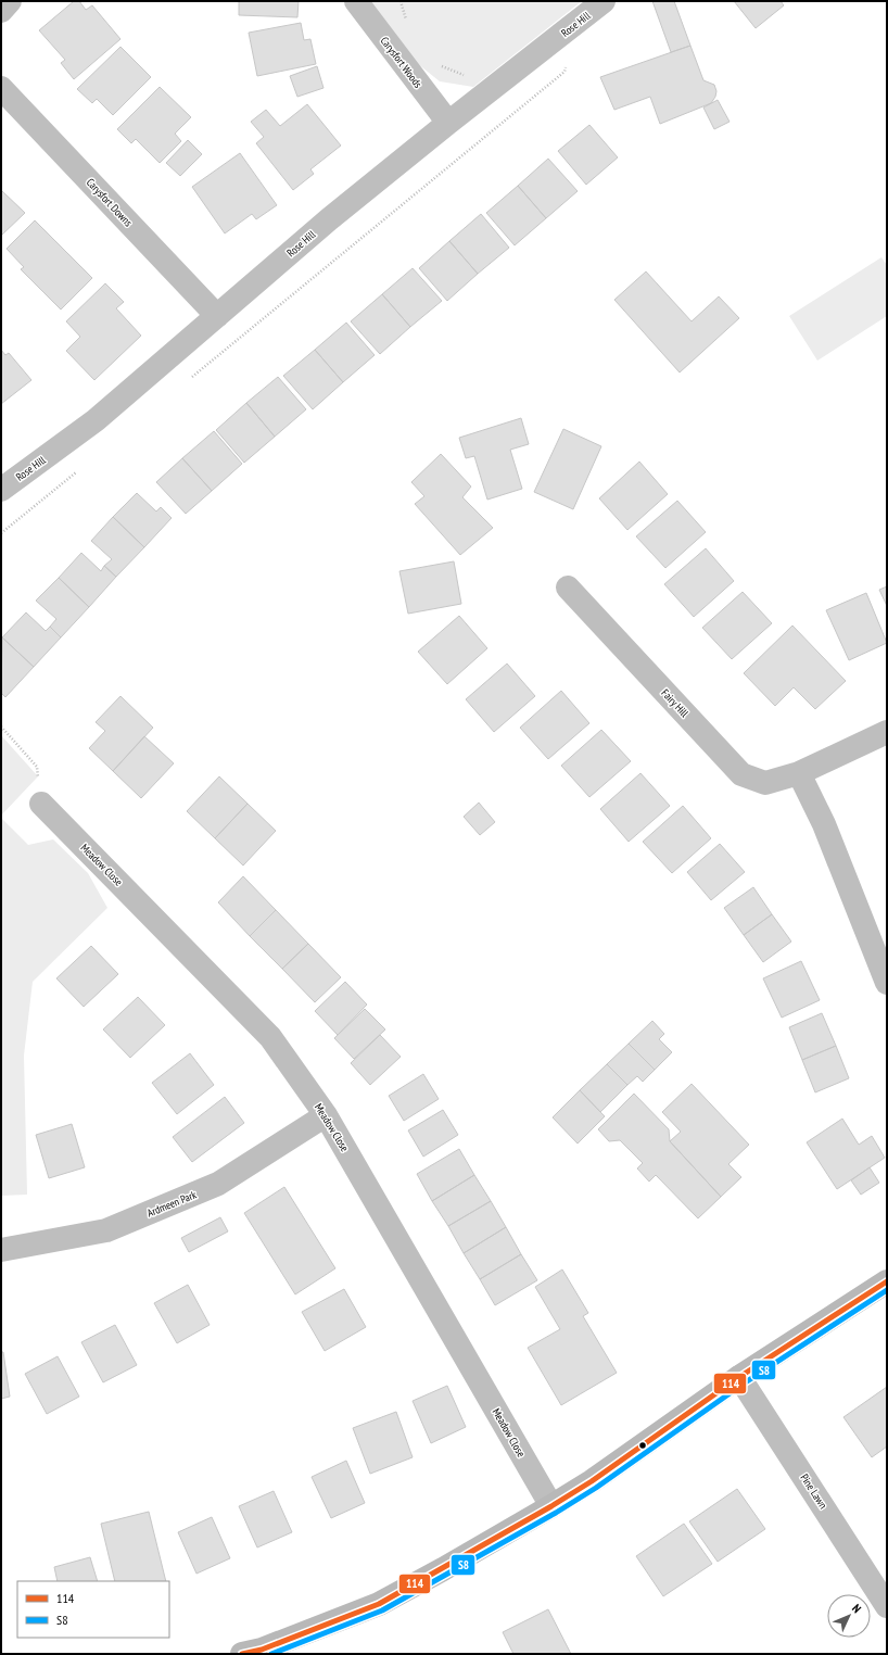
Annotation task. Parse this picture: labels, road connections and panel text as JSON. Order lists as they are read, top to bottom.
{
  "streets": {
    "street": [
      "Rose Hill",
      "Carysfort Woods",
      "Carysfort Downs",
      "Fairy Hill",
      "Meadow Close",
      "Ardmeen Park",
      "Pine Lawn"
    ]
  },
  "crossings": [
    ["Rose Hill", "Carysfort Woods"],
    ["Rose Hill", "Carysfort Downs"],
    ["Meadow Close", "Ardmeen Park"]
  ],
  "lines": ["transit line 114", "transit line S8"],
  "legend": ["114", "S8"],
  "north": "top right"
}
